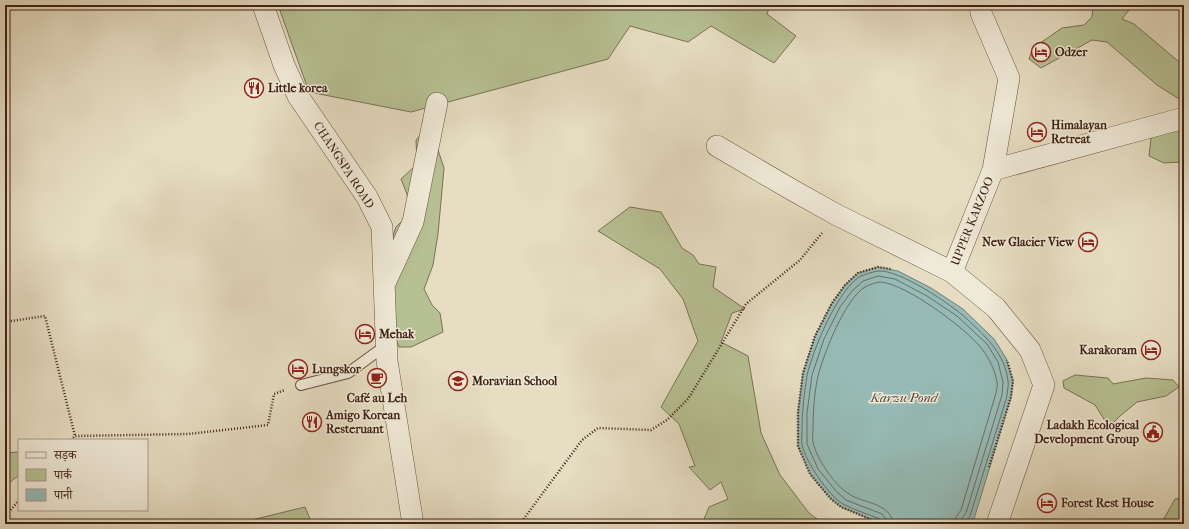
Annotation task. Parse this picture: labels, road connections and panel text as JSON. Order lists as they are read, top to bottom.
{
  "streets": {
    "street": ["CHANGSPA ROAD", "UPPER KARZOO"]
  },
  "water": ["Karzu Pond"],
  "places": {
    "hotel": [
      "Odzer",
      "Himalayan Retreat",
      "New Glacier View",
      "Mehak",
      "Karakoram",
      "Lungskor",
      "Forest Rest House"
    ],
    "restaurant": ["Little korea", "Amigo Korean Resteruant"],
    "cafe": ["Café au Leh"],
    "school or university": ["Moravian School"],
    "public building": ["Ladakh Ecological Development Group"]
  },
  "legend": ["सड़क", "पार्क", "पानी"]
}
